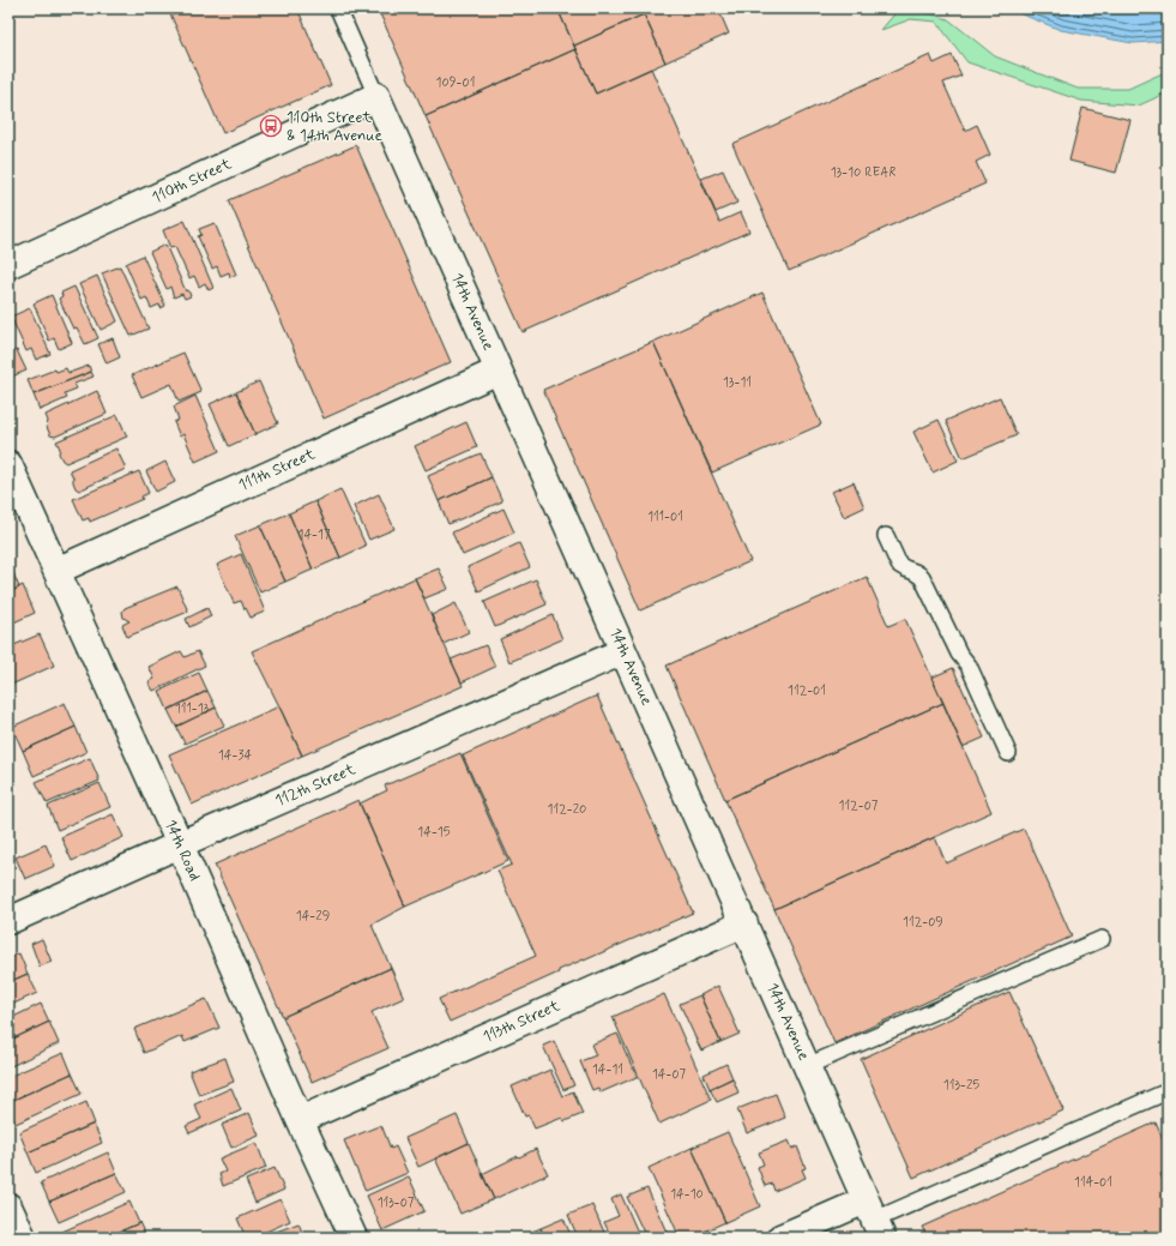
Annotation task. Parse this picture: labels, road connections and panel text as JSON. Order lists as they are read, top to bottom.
{
  "streets": {
    "street": [
      "110th Street",
      "14th Avenue",
      "111th Street",
      "112th Street",
      "14th Road",
      "113th Street"
    ]
  },
  "crossings": [
    ["110th Street", "14th Avenue"],
    ["14th Avenue", "111th Street"],
    ["14th Avenue", "112th Street"],
    ["14th Avenue", "113th Street"],
    ["111th Street", "14th Road"],
    ["112th Street", "14th Road"],
    ["14th Road", "113th Street"]
  ],
  "places": {
    "bus stop": ["110th Street & 14th Avenue"]
  },
  "house_numbers": [
    "109-01",
    "13-10 REAR",
    "13-11",
    "111-01",
    "14-17",
    "112-01",
    "111-13",
    "14-34",
    "112-07",
    "112-20",
    "14-15",
    "14-29",
    "112-09",
    "14-11",
    "14-07",
    "113-25",
    "114-01",
    "14-10",
    "113-07"
  ]
}
